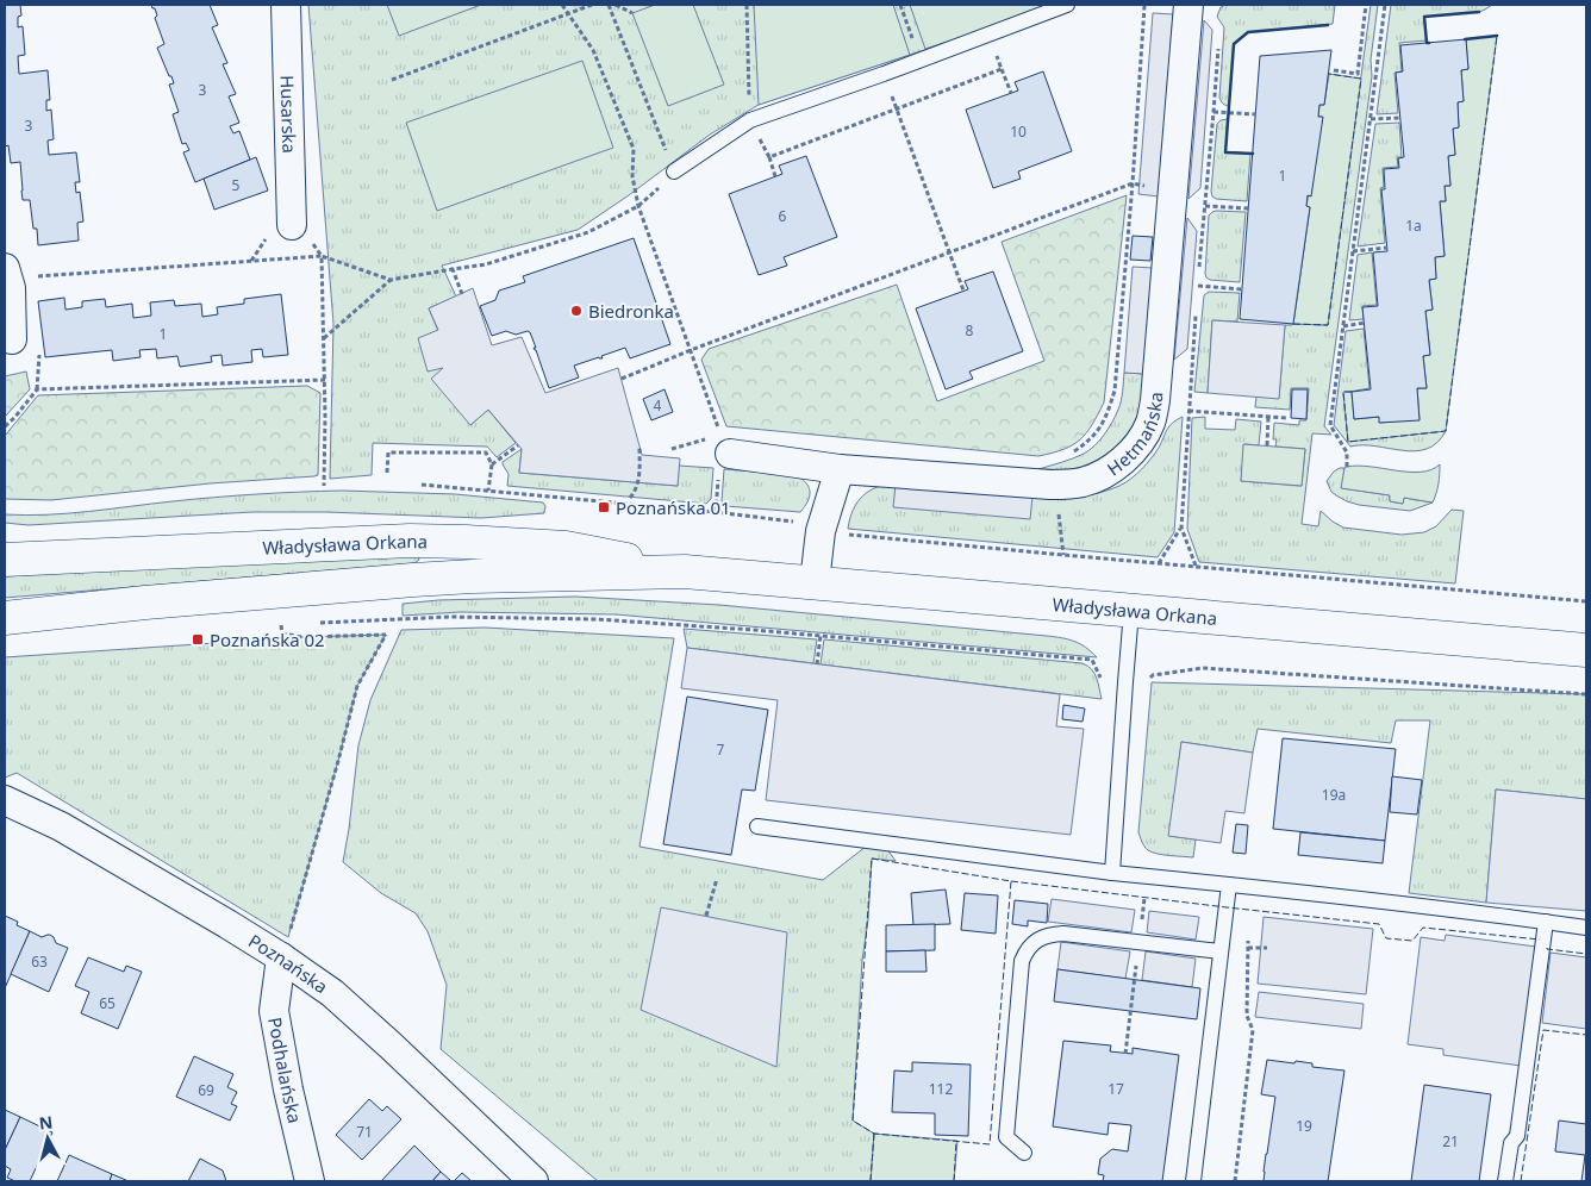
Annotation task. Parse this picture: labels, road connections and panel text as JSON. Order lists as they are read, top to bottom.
{
  "streets": {
    "street": [
      "Husarska",
      "Hetmańska",
      "Władysława Orkana",
      "Poznańska",
      "Podhalańska"
    ]
  },
  "crossings": [
    ["Poznańska", "Podhalańska"]
  ],
  "places": {
    "other": ["Biedronka"],
    "transit": ["Poznańska 01", "Poznańska 02"]
  },
  "house_numbers": [
    "3",
    "3",
    "10",
    "1",
    "5",
    "6",
    "1a",
    "8",
    "1",
    "4",
    "7",
    "19a",
    "63",
    "65",
    "112",
    "17",
    "69",
    "19",
    "71",
    "21"
  ],
  "north": "top"
}
